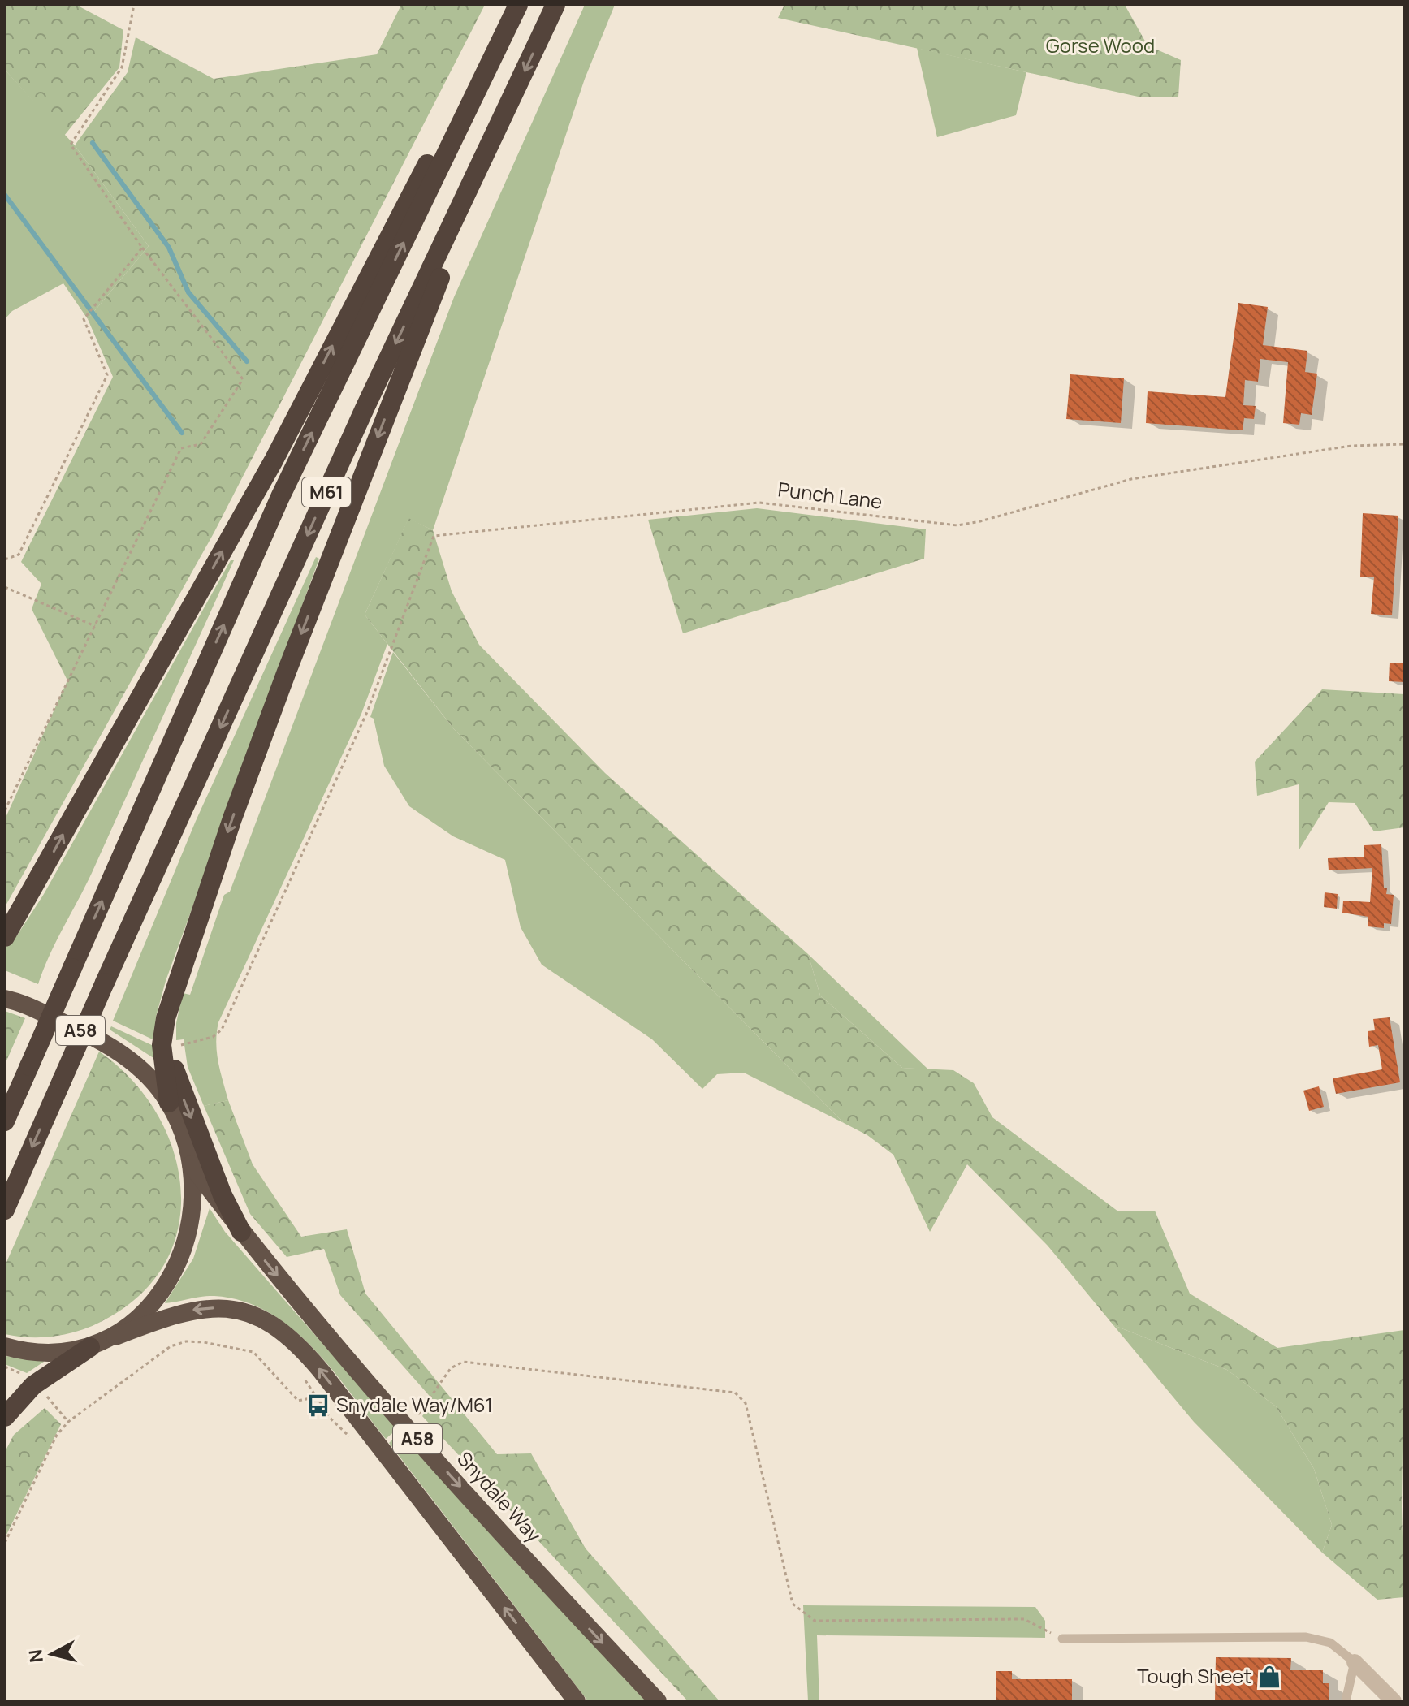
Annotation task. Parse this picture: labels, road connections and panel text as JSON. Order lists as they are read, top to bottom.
{
  "streets": {
    "highway": ["M61", "A58", "Snydale Way"],
    "path": ["Punch Lane"]
  },
  "crossings": [
    ["A58", "Snydale Way"]
  ],
  "one_way": ["Snydale Way"],
  "parks": ["Gorse Wood"],
  "places": {
    "bus stop": ["Snydale Way/M61"],
    "shop": ["Tough Sheet"]
  },
  "north": "left"
}
